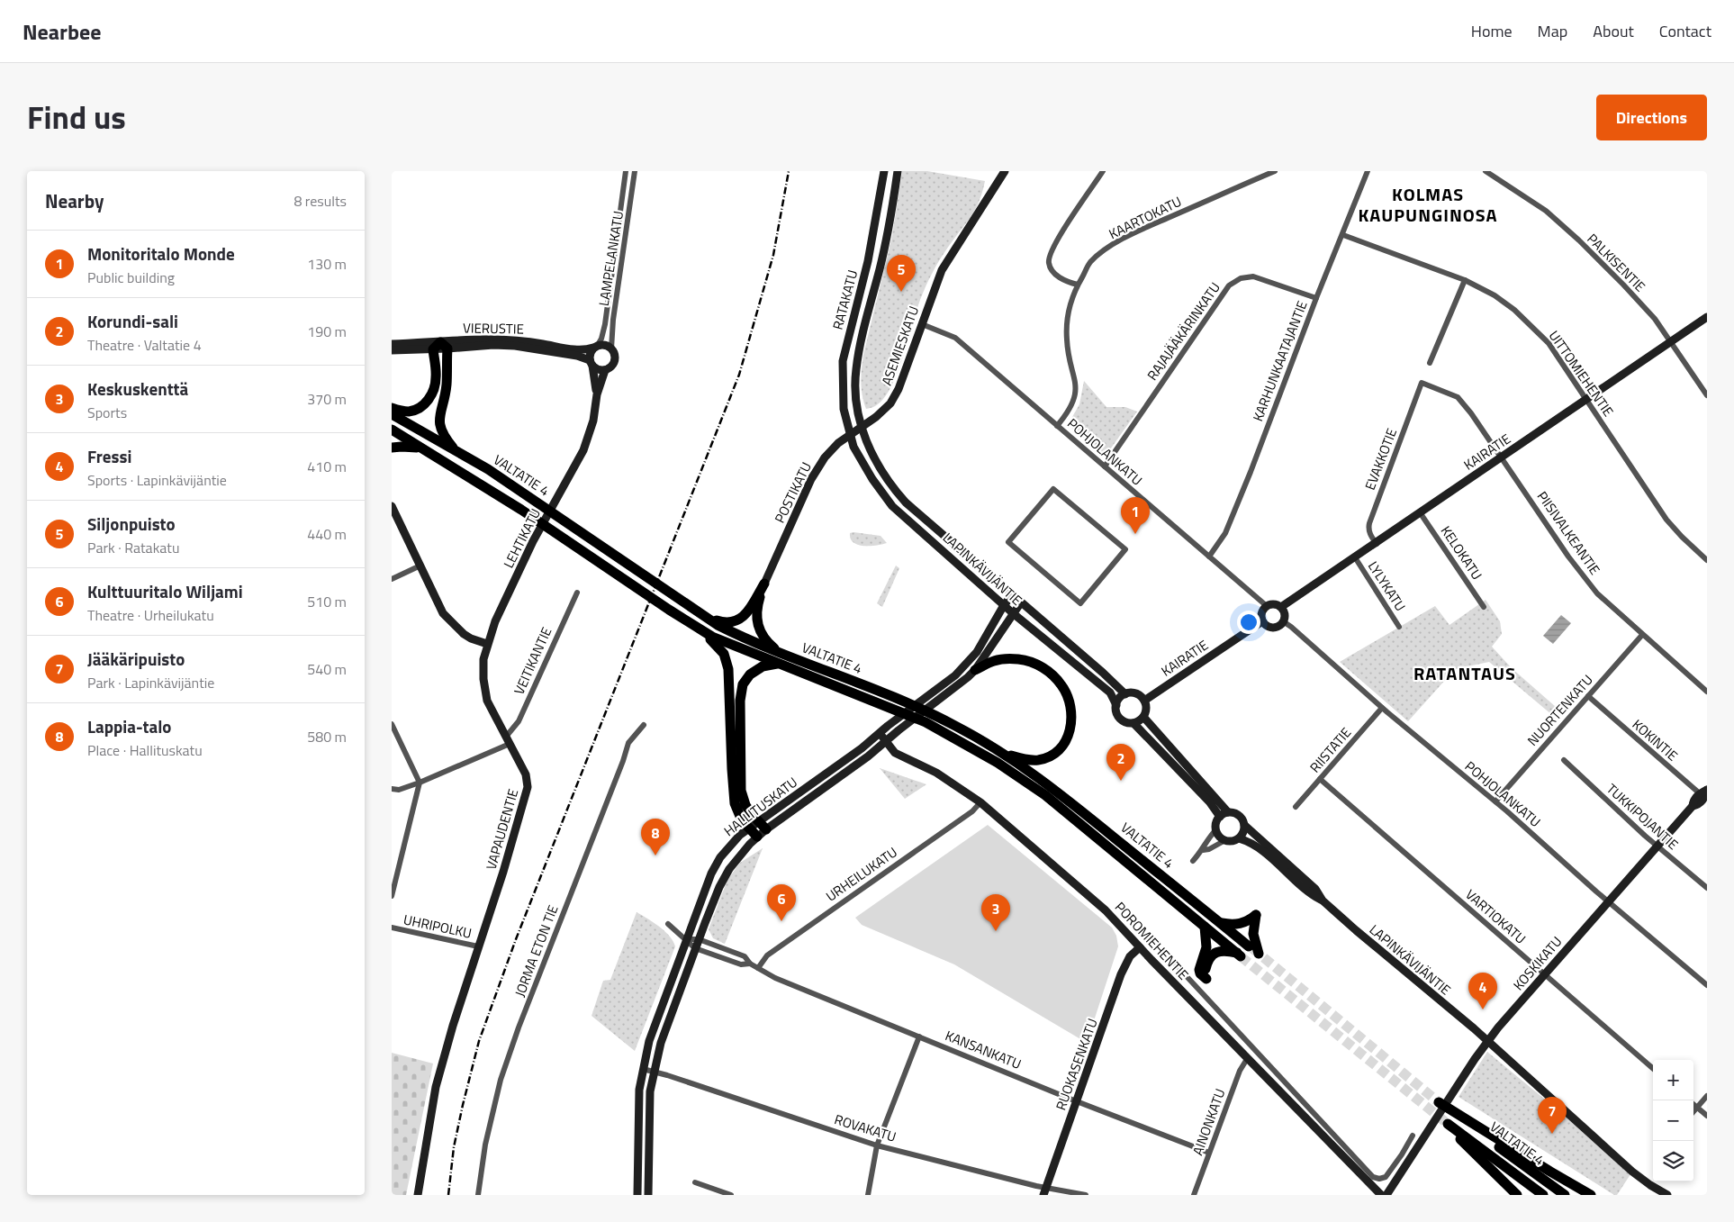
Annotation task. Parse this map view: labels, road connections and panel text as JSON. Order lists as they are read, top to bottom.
{
  "streets": {
    "highway": ["VALTATIE 4"],
    "main road": [
      "RATAKATU",
      "VIERUSTIE",
      "ASEMIESKATU",
      "KAIRATIE",
      "POSTIKATU",
      "LEHTIKATU",
      "LAPINKÄVIJÄNTIE",
      "HALLITUSKATU",
      "VAPAUDENTIE",
      "POROMIEHENTIE",
      "KOSKIKATU",
      "RUOKASENKATU"
    ],
    "street": [
      "KAARTOKATU",
      "LAMPELANKATU",
      "PALKISENTIE",
      "RAJAJÄÄKÄRINKATU",
      "KARHUNKAATAJANTIE",
      "UITTOMIEHENTIE",
      "POHJOLANKATU",
      "EVAKKOTIE",
      "PIISIVALKEANTIE",
      "KELOKATU",
      "LYLYKATU",
      "VEITIKANTIE",
      "NUORTENKATU",
      "KOKINTIE",
      "RIISTATIE",
      "TUKKIPOJANTIE",
      "URHEILUKATU",
      "VARTIOKATU",
      "UHRIPOLKU",
      "JORMA ETON TIE",
      "KANSANKATU",
      "AINONKATU",
      "ROVAKATU"
    ]
  },
  "crossings": [
    ["KAARTOKATU", "POHJOLANKATU"],
    ["LAMPELANKATU", "VIERUSTIE"],
    ["LAMPELANKATU", "LEHTIKATU"],
    ["PALKISENTIE", "KAIRATIE"],
    ["RATAKATU", "ASEMIESKATU"],
    ["RATAKATU", "POSTIKATU"],
    ["RATAKATU", "LAPINKÄVIJÄNTIE"],
    ["VIERUSTIE", "LEHTIKATU"],
    ["RAJAJÄÄKÄRINKATU", "KARHUNKAATAJANTIE"],
    ["RAJAJÄÄKÄRINKATU", "POHJOLANKATU"],
    ["ASEMIESKATU", "POHJOLANKATU"],
    ["ASEMIESKATU", "POSTIKATU"],
    ["ASEMIESKATU", "LAPINKÄVIJÄNTIE"],
    ["KARHUNKAATAJANTIE", "UITTOMIEHENTIE"],
    ["KARHUNKAATAJANTIE", "POHJOLANKATU"],
    ["UITTOMIEHENTIE", "KAIRATIE"],
    ["POHJOLANKATU", "KAIRATIE"],
    ["POHJOLANKATU", "NUORTENKATU"],
    ["POHJOLANKATU", "RIISTATIE"],
    ["POHJOLANKATU", "KOSKIKATU"],
    ["KAIRATIE", "EVAKKOTIE"],
    ["KAIRATIE", "PIISIVALKEANTIE"],
    ["KAIRATIE", "KELOKATU"],
    ["KAIRATIE", "LAPINKÄVIJÄNTIE"],
    ["KAIRATIE", "LYLYKATU"],
    ["EVAKKOTIE", "PIISIVALKEANTIE"],
    ["POSTIKATU", "LAPINKÄVIJÄNTIE"],
    ["PIISIVALKEANTIE", "NUORTENKATU"],
    ["LEHTIKATU", "VAPAUDENTIE"],
    ["LAPINKÄVIJÄNTIE", "HALLITUSKATU"],
    ["LAPINKÄVIJÄNTIE", "KOSKIKATU"],
    ["VEITIKANTIE", "VAPAUDENTIE"],
    ["NUORTENKATU", "KOKINTIE"],
    ["KOKINTIE", "KOSKIKATU"],
    ["RIISTATIE", "VARTIOKATU"],
    ["HALLITUSKATU", "POROMIEHENTIE"],
    ["HALLITUSKATU", "KANSANKATU"],
    ["HALLITUSKATU", "ROVAKATU"],
    ["TUKKIPOJANTIE", "KOSKIKATU"],
    ["VAPAUDENTIE", "UHRIPOLKU"],
    ["URHEILUKATU", "POROMIEHENTIE"],
    ["URHEILUKATU", "KANSANKATU"],
    ["VARTIOKATU", "KOSKIKATU"],
    ["POROMIEHENTIE", "RUOKASENKATU"],
    ["POROMIEHENTIE", "AINONKATU"],
    ["KANSANKATU", "RUOKASENKATU"],
    ["KANSANKATU", "AINONKATU"],
    ["RUOKASENKATU", "ROVAKATU"]
  ],
  "districts": ["KOLMAS KAUPUNGINOSA", "RATANTAUS"],
  "page": {
    "header": "Nearbee",
    "nav": [
      "Home",
      "Map",
      "About",
      "Contact"
    ],
    "title": "Find us",
    "buttons": "Directions",
    "heading": ["Nearby", "8 results"],
    "list": [
      {
        "mark": "1",
        "name": "Monitoritalo Monde",
        "note": "Public building",
        "value": "130 m"
      },
      {
        "mark": "2",
        "name": "Korundi-sali",
        "note": "Theatre · Valtatie 4",
        "value": "190 m"
      },
      {
        "mark": "3",
        "name": "Keskuskenttä",
        "note": "Sports",
        "value": "370 m"
      },
      {
        "mark": "4",
        "name": "Fressi",
        "note": "Sports · Lapinkävijäntie",
        "value": "410 m"
      },
      {
        "mark": "5",
        "name": "Siljonpuisto",
        "note": "Park · Ratakatu",
        "value": "440 m"
      },
      {
        "mark": "6",
        "name": "Kulttuuritalo Wiljami",
        "note": "Theatre · Urheilukatu",
        "value": "510 m"
      },
      {
        "mark": "7",
        "name": "Jääkäripuisto",
        "note": "Park · Lapinkävijäntie",
        "value": "540 m"
      },
      {
        "mark": "8",
        "name": "Lappia-talo",
        "note": "Place · Hallituskatu",
        "value": "580 m"
      }
    ],
    "pins": [
      "5",
      "1",
      "2",
      "8",
      "6",
      "3",
      "4",
      "7"
    ],
    "map_buttons": ["+", "−"]
  }
}
